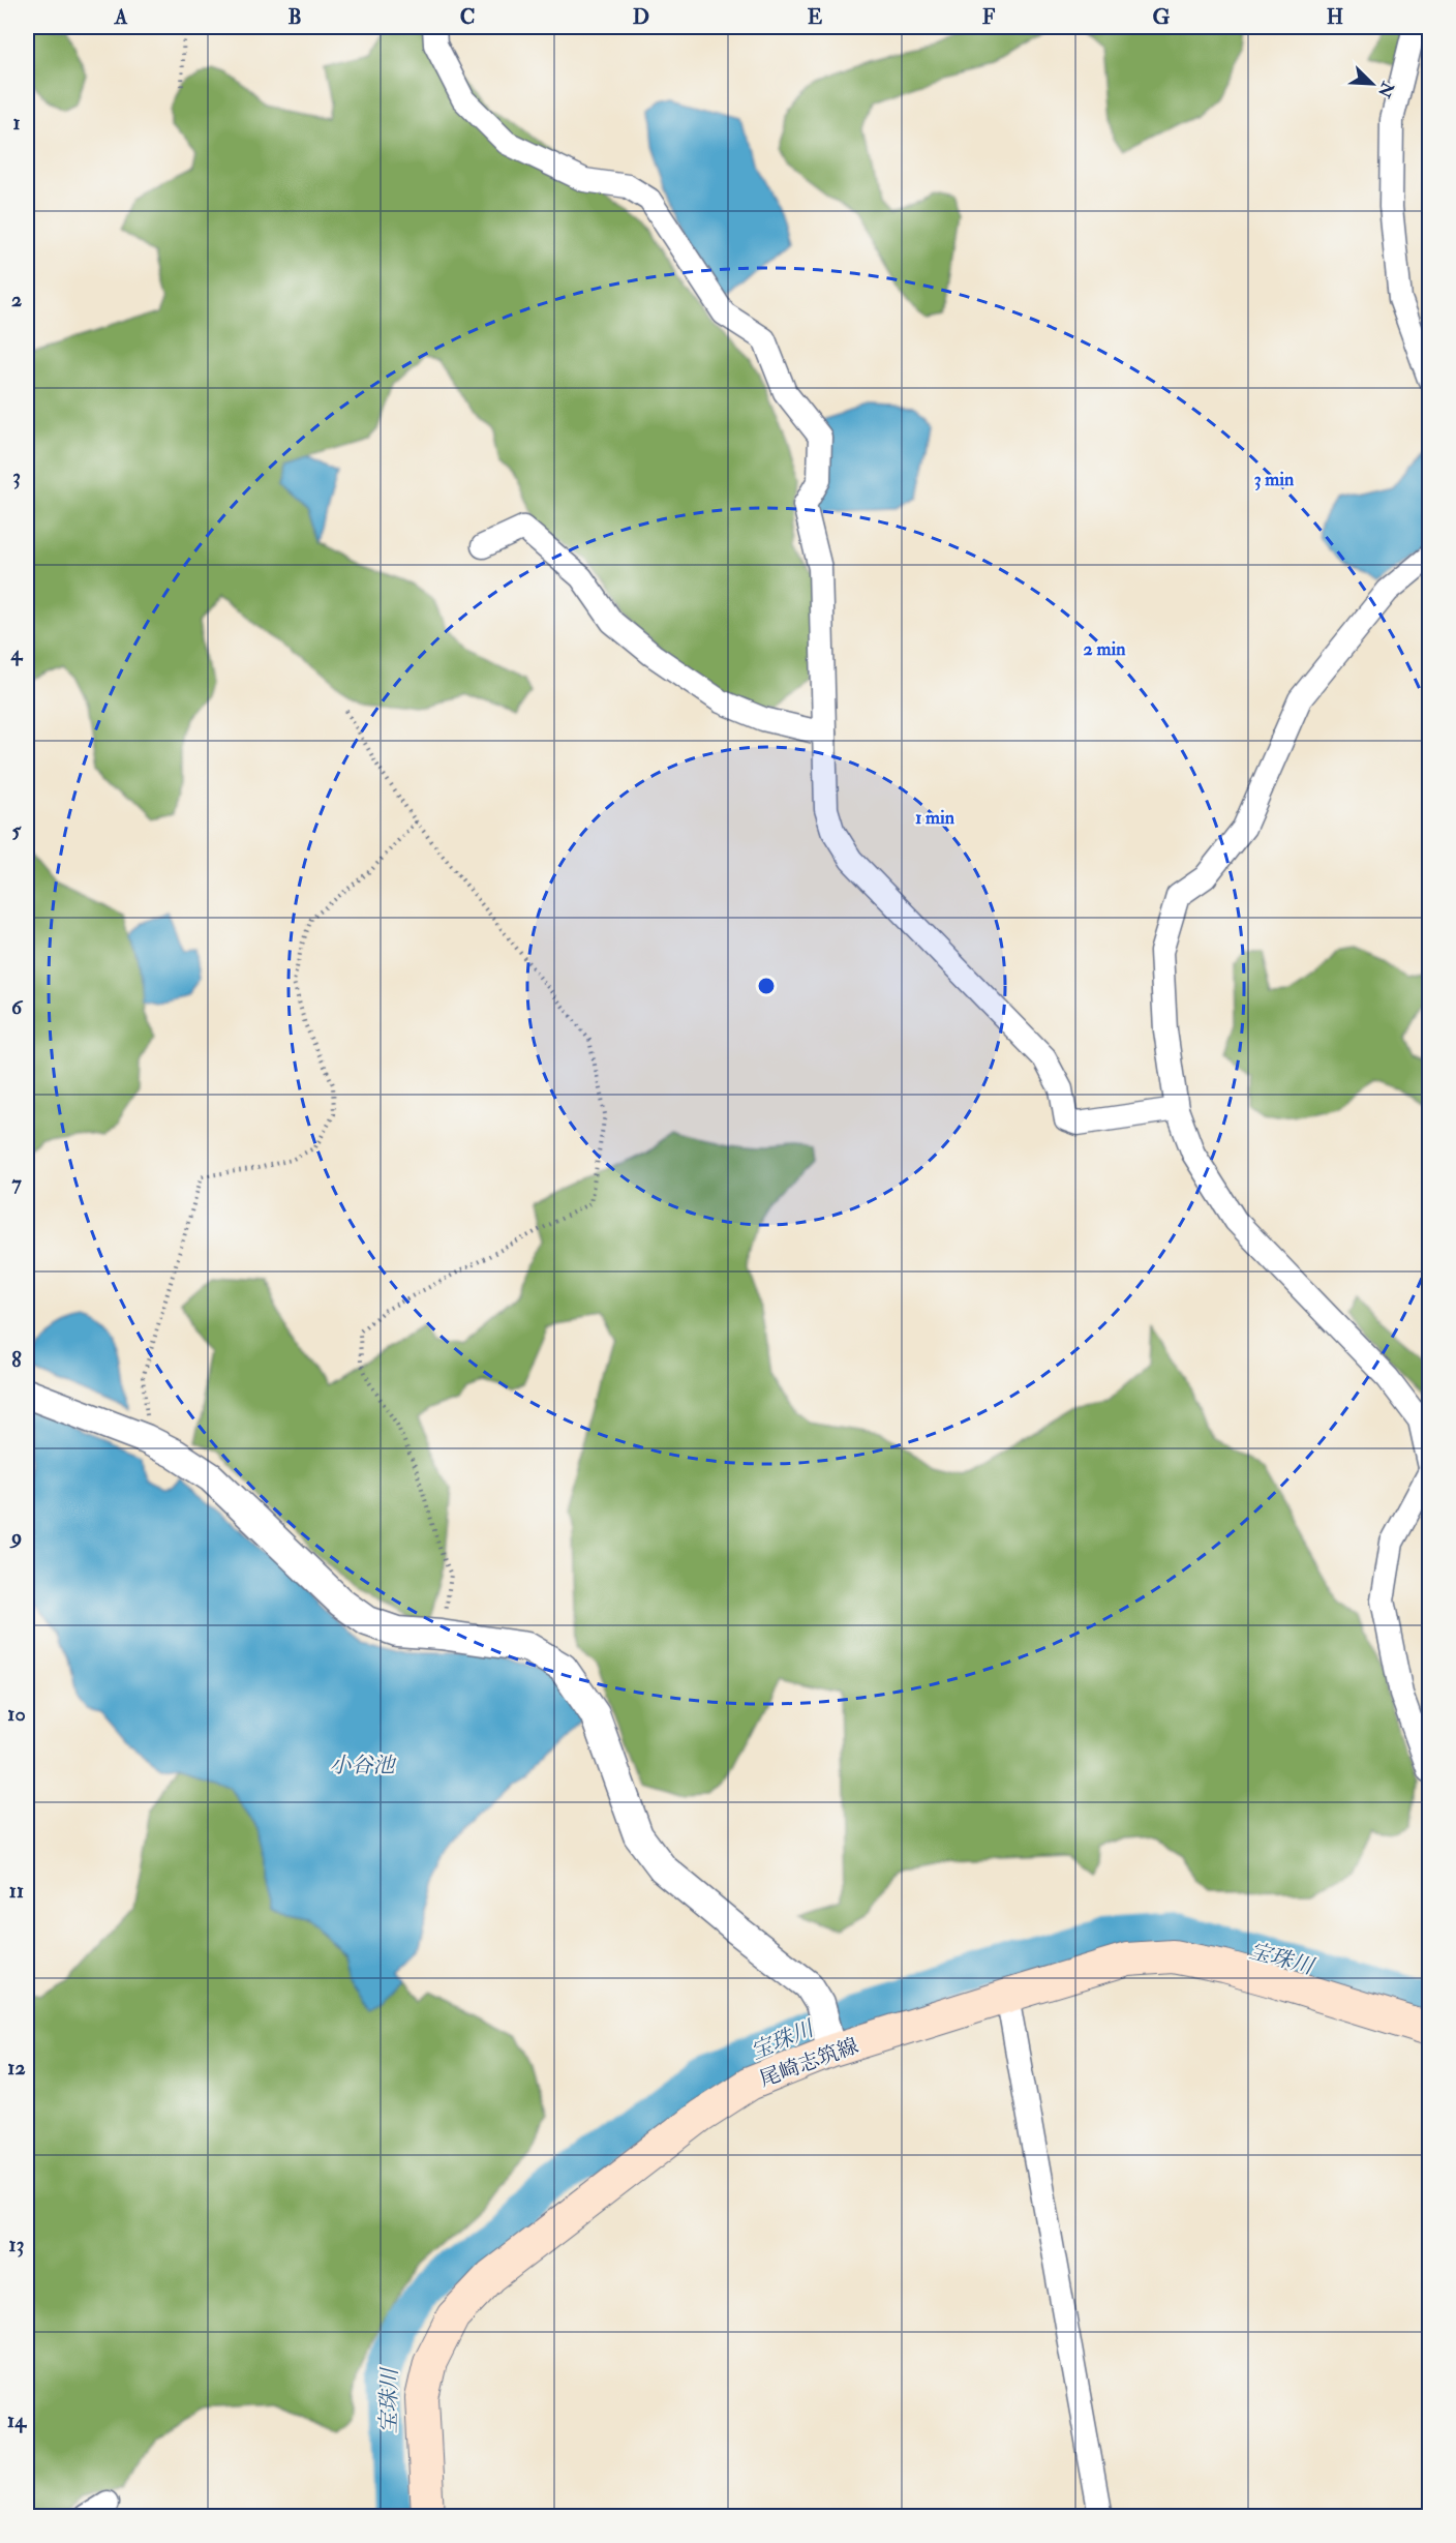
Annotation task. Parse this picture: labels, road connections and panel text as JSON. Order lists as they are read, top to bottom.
{
  "streets": {
    "main road": ["尾崎志筑線"]
  },
  "water": ["小谷池", "宝珠川"],
  "north": "bottom right",
  "grid": {
    "columns": [
      "A",
      "B",
      "C",
      "D",
      "E",
      "F",
      "G",
      "H"
    ],
    "rows": [
      "1",
      "2",
      "3",
      "4",
      "5",
      "6",
      "7",
      "8",
      "9",
      "10",
      "11",
      "12",
      "13",
      "14"
    ]
  },
  "rings": ["3 min", "2 min", "1 min"]
}
